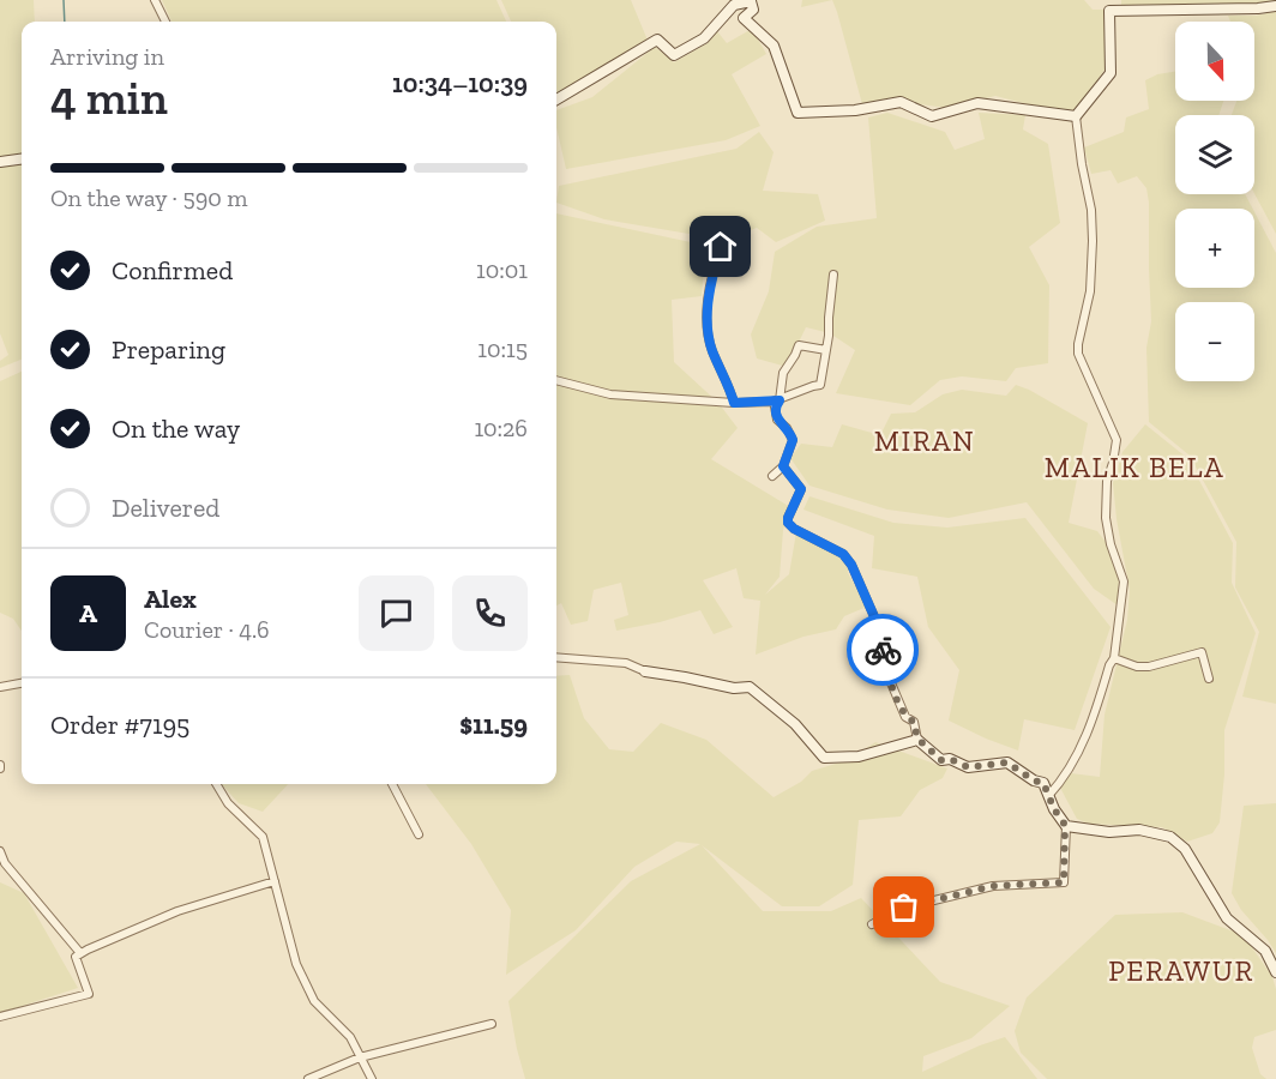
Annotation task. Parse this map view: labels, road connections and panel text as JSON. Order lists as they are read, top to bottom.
{
  "districts": ["MIRAN", "MALIK BELA", "PERAWUR"],
  "north": "bottom",
  "page": {
    "map_buttons": ["+", "−"],
    "heading": ["4 min", "Arriving in", "10:34–10:39"],
    "panel": [
      "Alex",
      "Courier · 4.6",
      "Order #7195",
      "$11.59"
    ],
    "bar": "On the way · 590 m",
    "list": [
      ["Confirmed", "10:01"],
      ["Preparing", "10:15"],
      ["On the way", "10:26"],
      "Delivered"
    ],
    "round": "A"
  }
}
